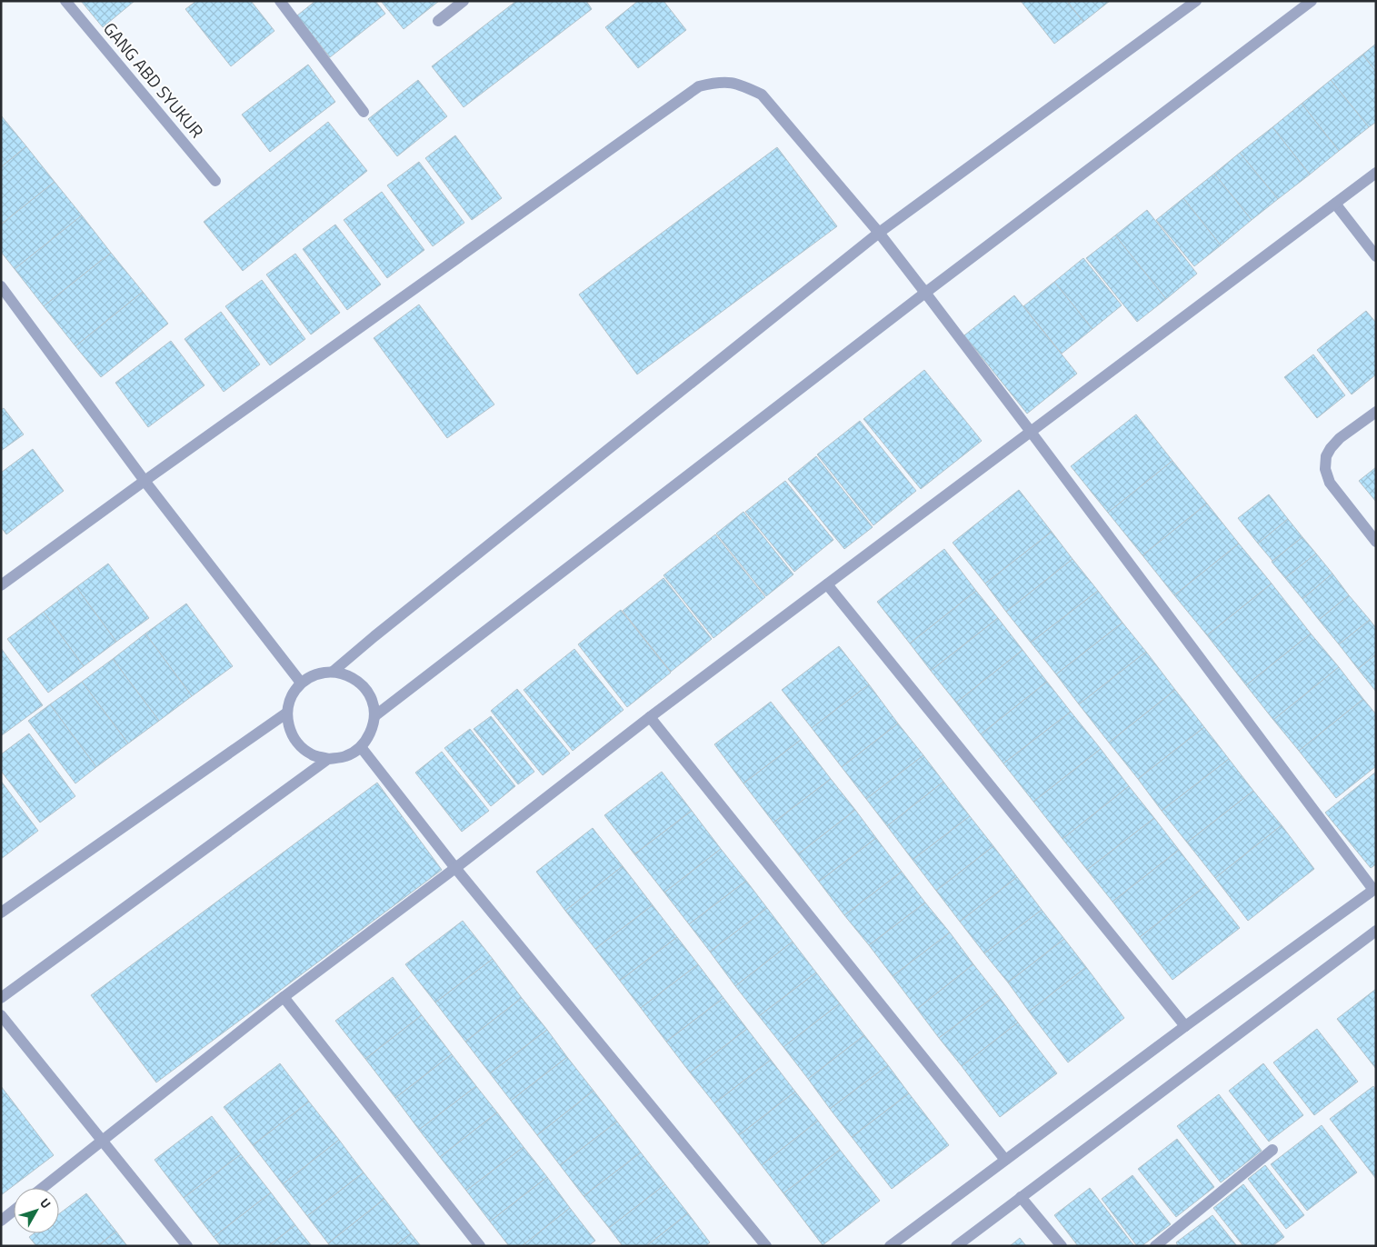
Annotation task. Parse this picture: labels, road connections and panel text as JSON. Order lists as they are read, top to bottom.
{
  "streets": {
    "street": ["GANG ABD SYUKUR"]
  },
  "north": "top right"
}
